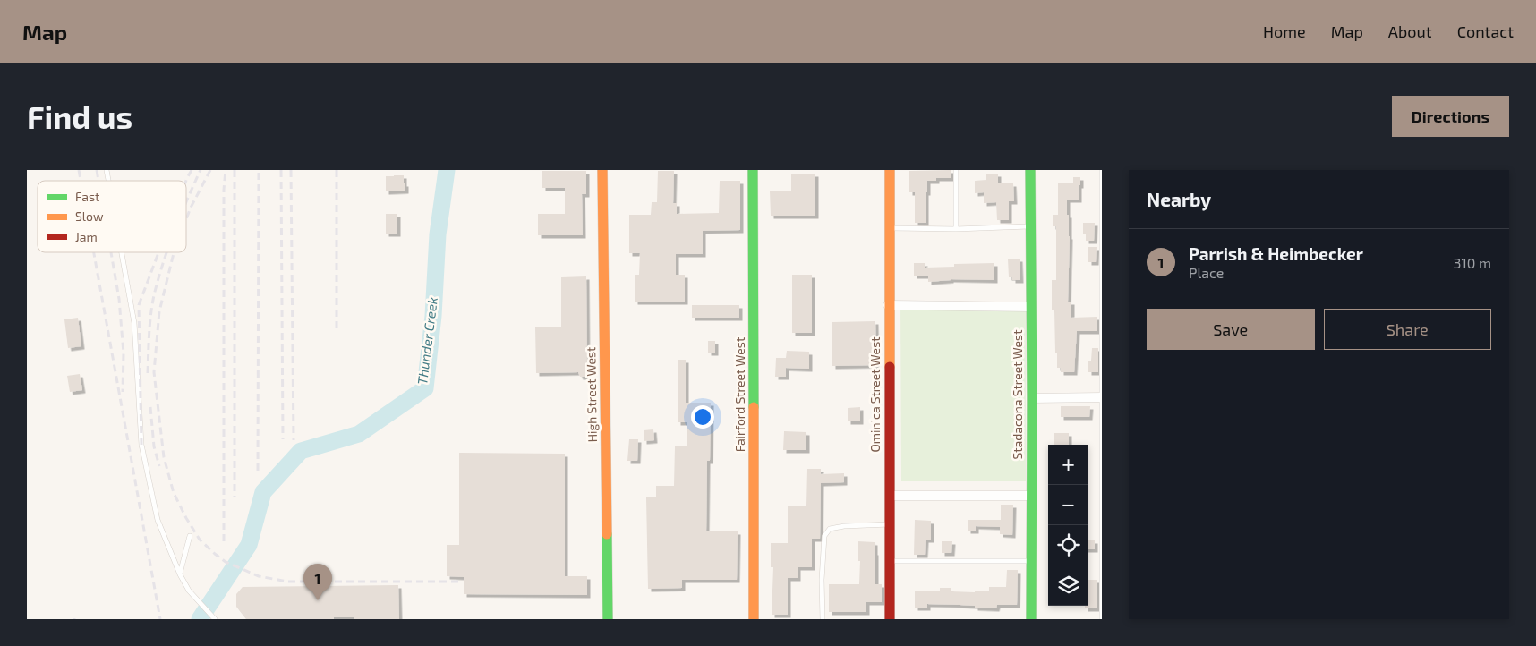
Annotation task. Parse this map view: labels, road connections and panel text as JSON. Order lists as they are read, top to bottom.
{
  "streets": {
    "street": [
      "High Street West",
      "Fairford Street West",
      "Ominica Street West",
      "Stadacona Street West"
    ]
  },
  "water": ["Thunder Creek"],
  "legend": ["Fast", "Slow", "Jam"],
  "page": {
    "header": "Map",
    "nav": [
      "Home",
      "Map",
      "About",
      "Contact"
    ],
    "buttons": [
      "Directions",
      ["Save", "Share"]
    ],
    "title": "Find us",
    "heading": "Nearby",
    "list": [
      {
        "mark": "1",
        "name": "Parrish & Heimbecker",
        "note": "Place",
        "value": "310 m"
      }
    ],
    "map_buttons": ["+", "−"],
    "pins": "1"
  }
}
